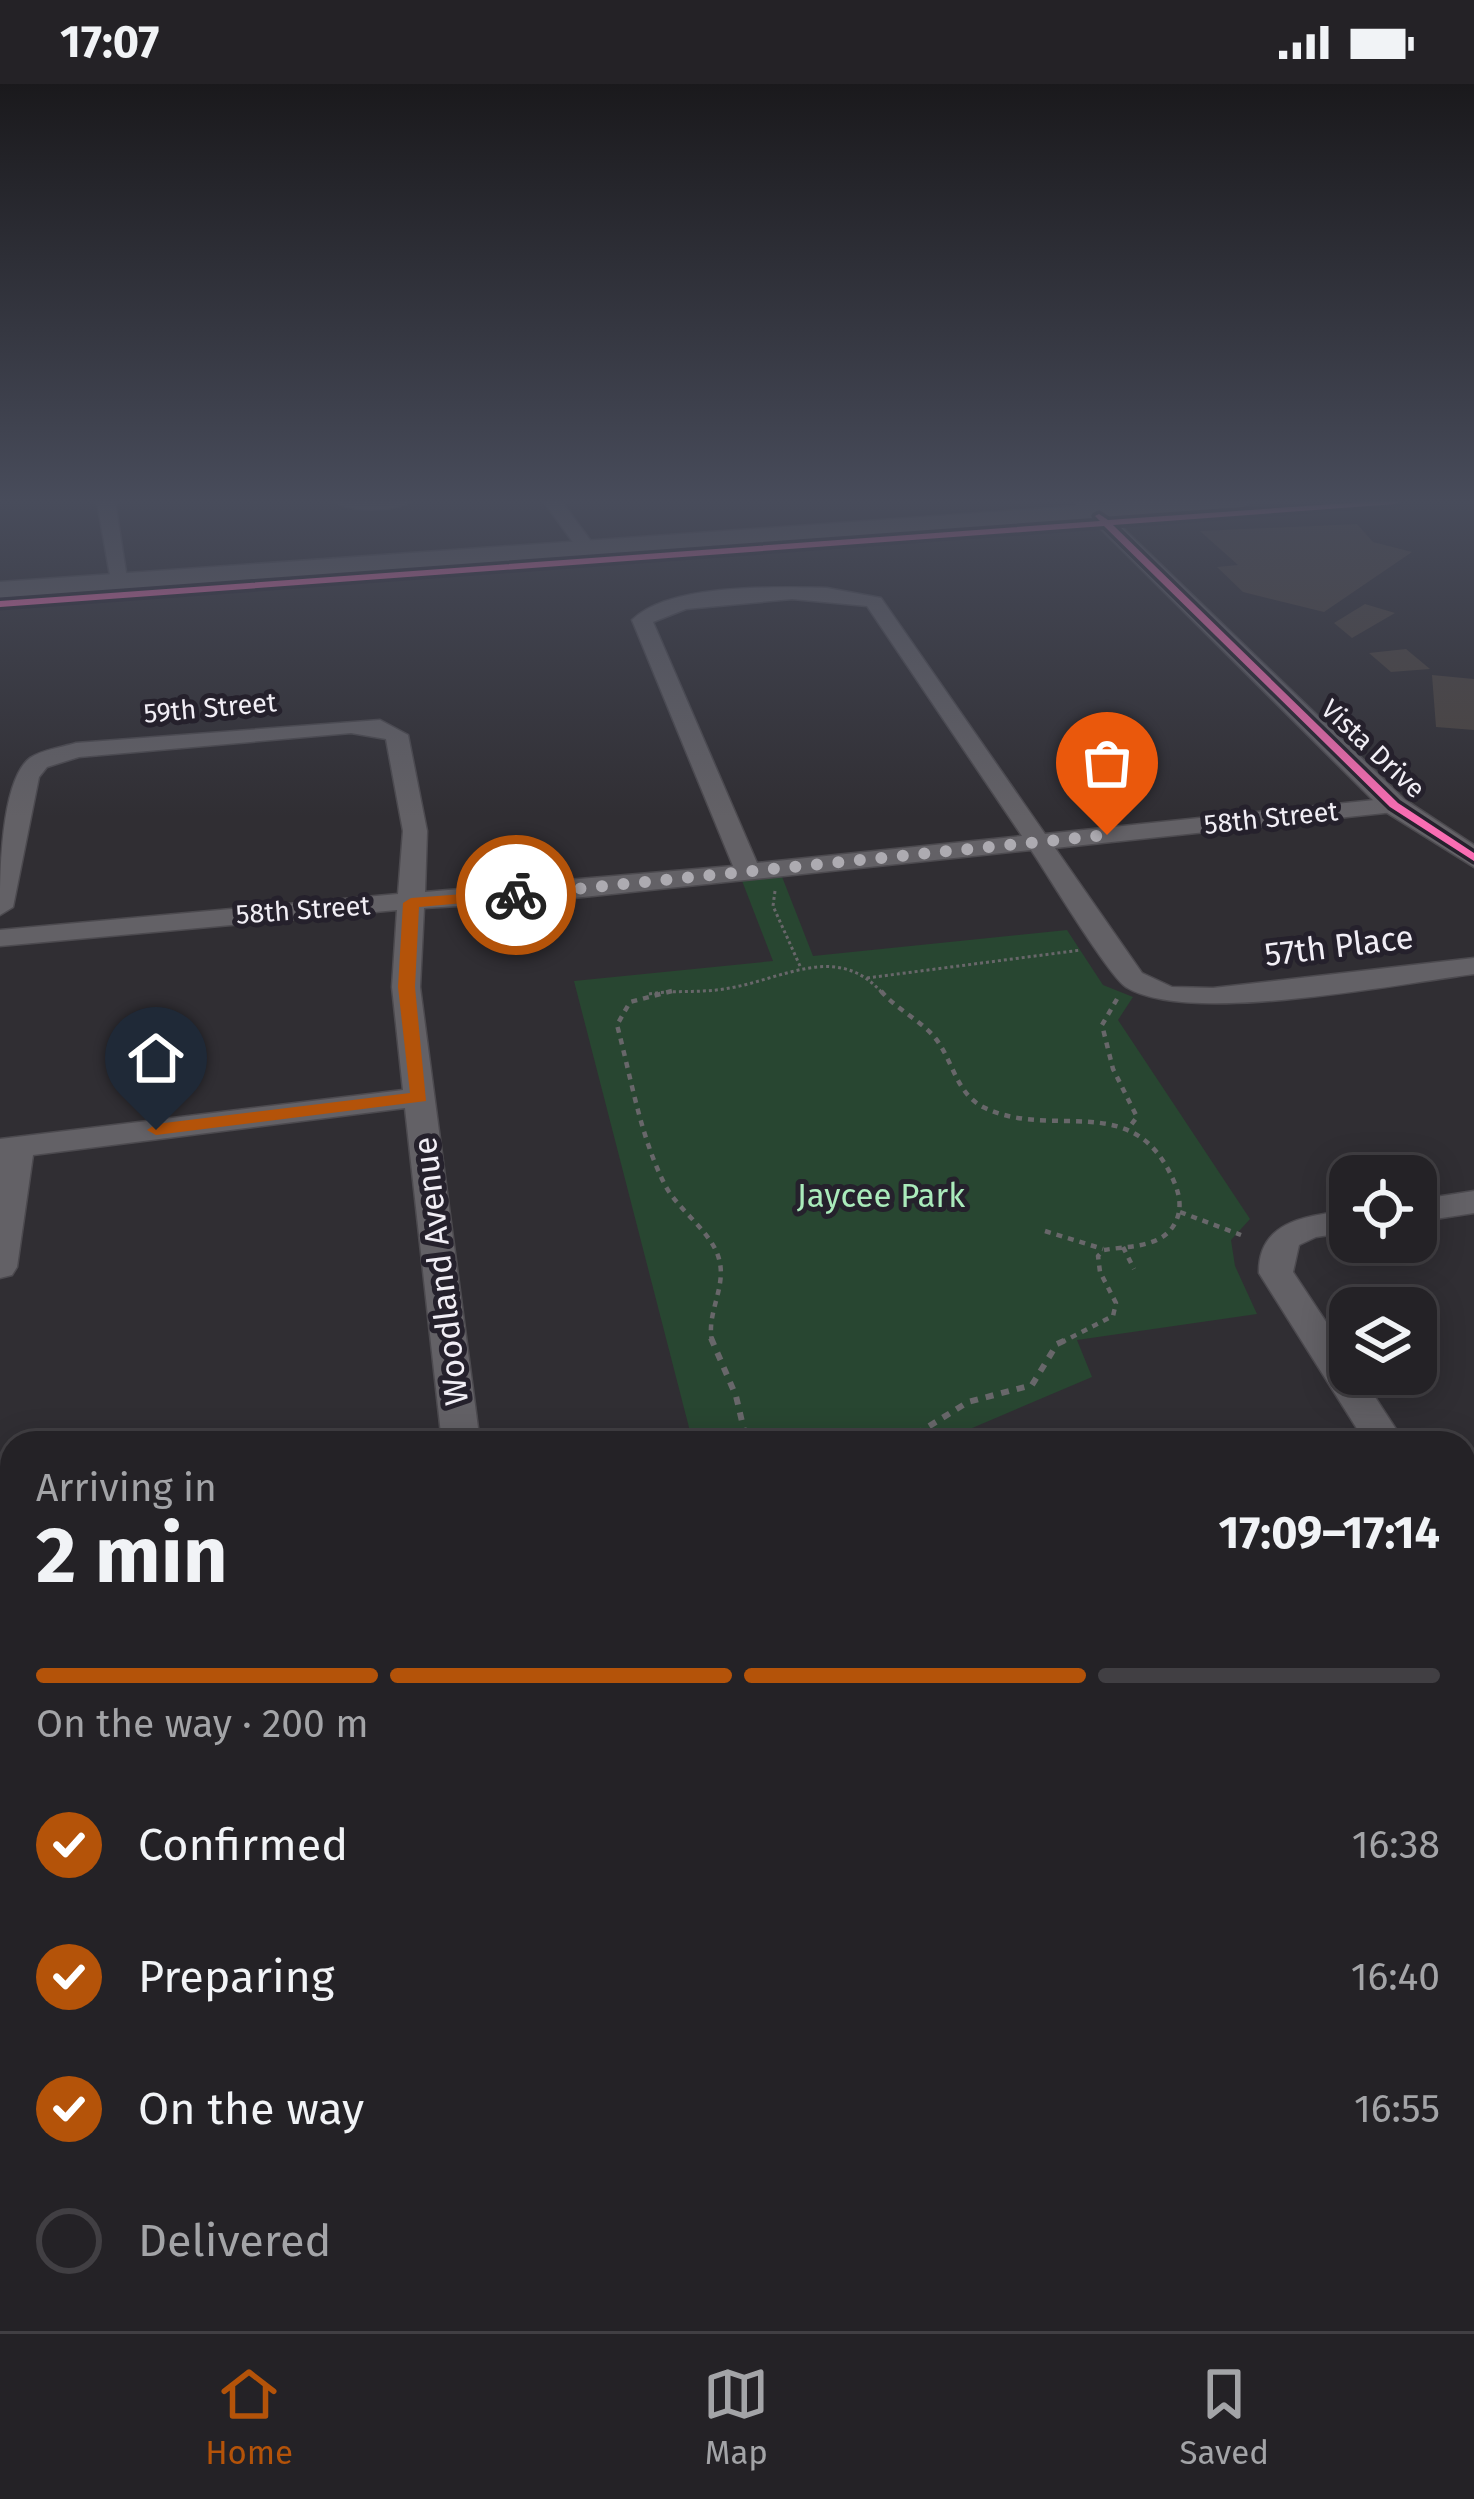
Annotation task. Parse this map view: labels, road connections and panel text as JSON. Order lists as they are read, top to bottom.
{
  "streets": {
    "street": [
      "59th Street",
      "Vista Drive",
      "58th Street",
      "57th Place",
      "Woodland Avenue"
    ]
  },
  "crossings": [
    ["59th Street", "Woodland Avenue"],
    ["Vista Drive", "58th Street"],
    ["58th Street", "57th Place"],
    ["58th Street", "Woodland Avenue"]
  ],
  "parks": ["Jaycee Park"],
  "page": {
    "status": "17:07",
    "heading": ["2 min", "Arriving in", "17:09–17:14"],
    "bar": "On the way · 200 m",
    "list": [
      ["Confirmed", "16:38"],
      ["Preparing", "16:40"],
      ["On the way", "16:55"],
      "Delivered"
    ],
    "tabs": ["Home", "Map", "Saved"]
  }
}
